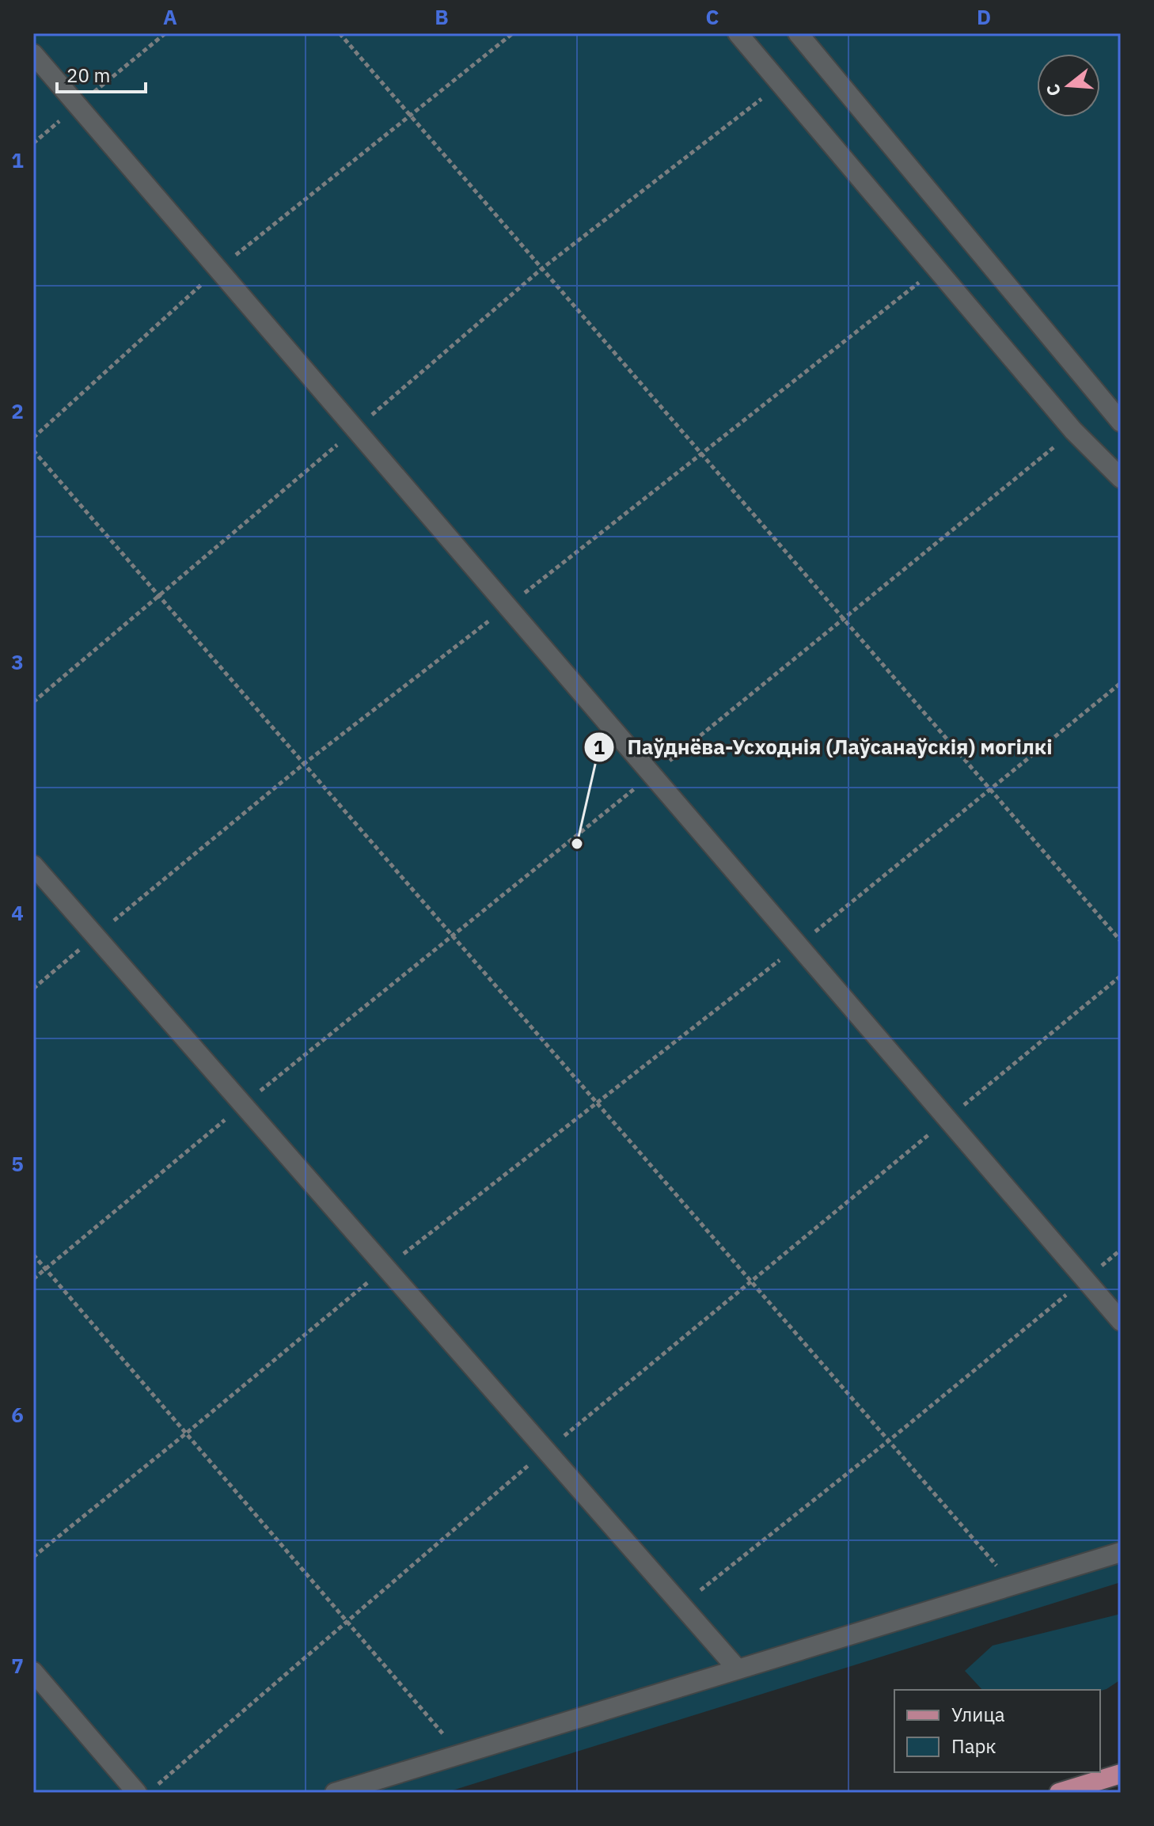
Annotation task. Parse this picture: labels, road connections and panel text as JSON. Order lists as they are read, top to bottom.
{
  "places": ["Паўднёва-Усходнія (Лаўсанаўскія) могілкі"],
  "legend": ["Улица", "Парк"],
  "scale_bar": "20 m",
  "north": "left",
  "grid": {
    "columns": [
      "A",
      "B",
      "C",
      "D"
    ],
    "rows": [
      "1",
      "2",
      "3",
      "4",
      "5",
      "6",
      "7"
    ]
  }
}
